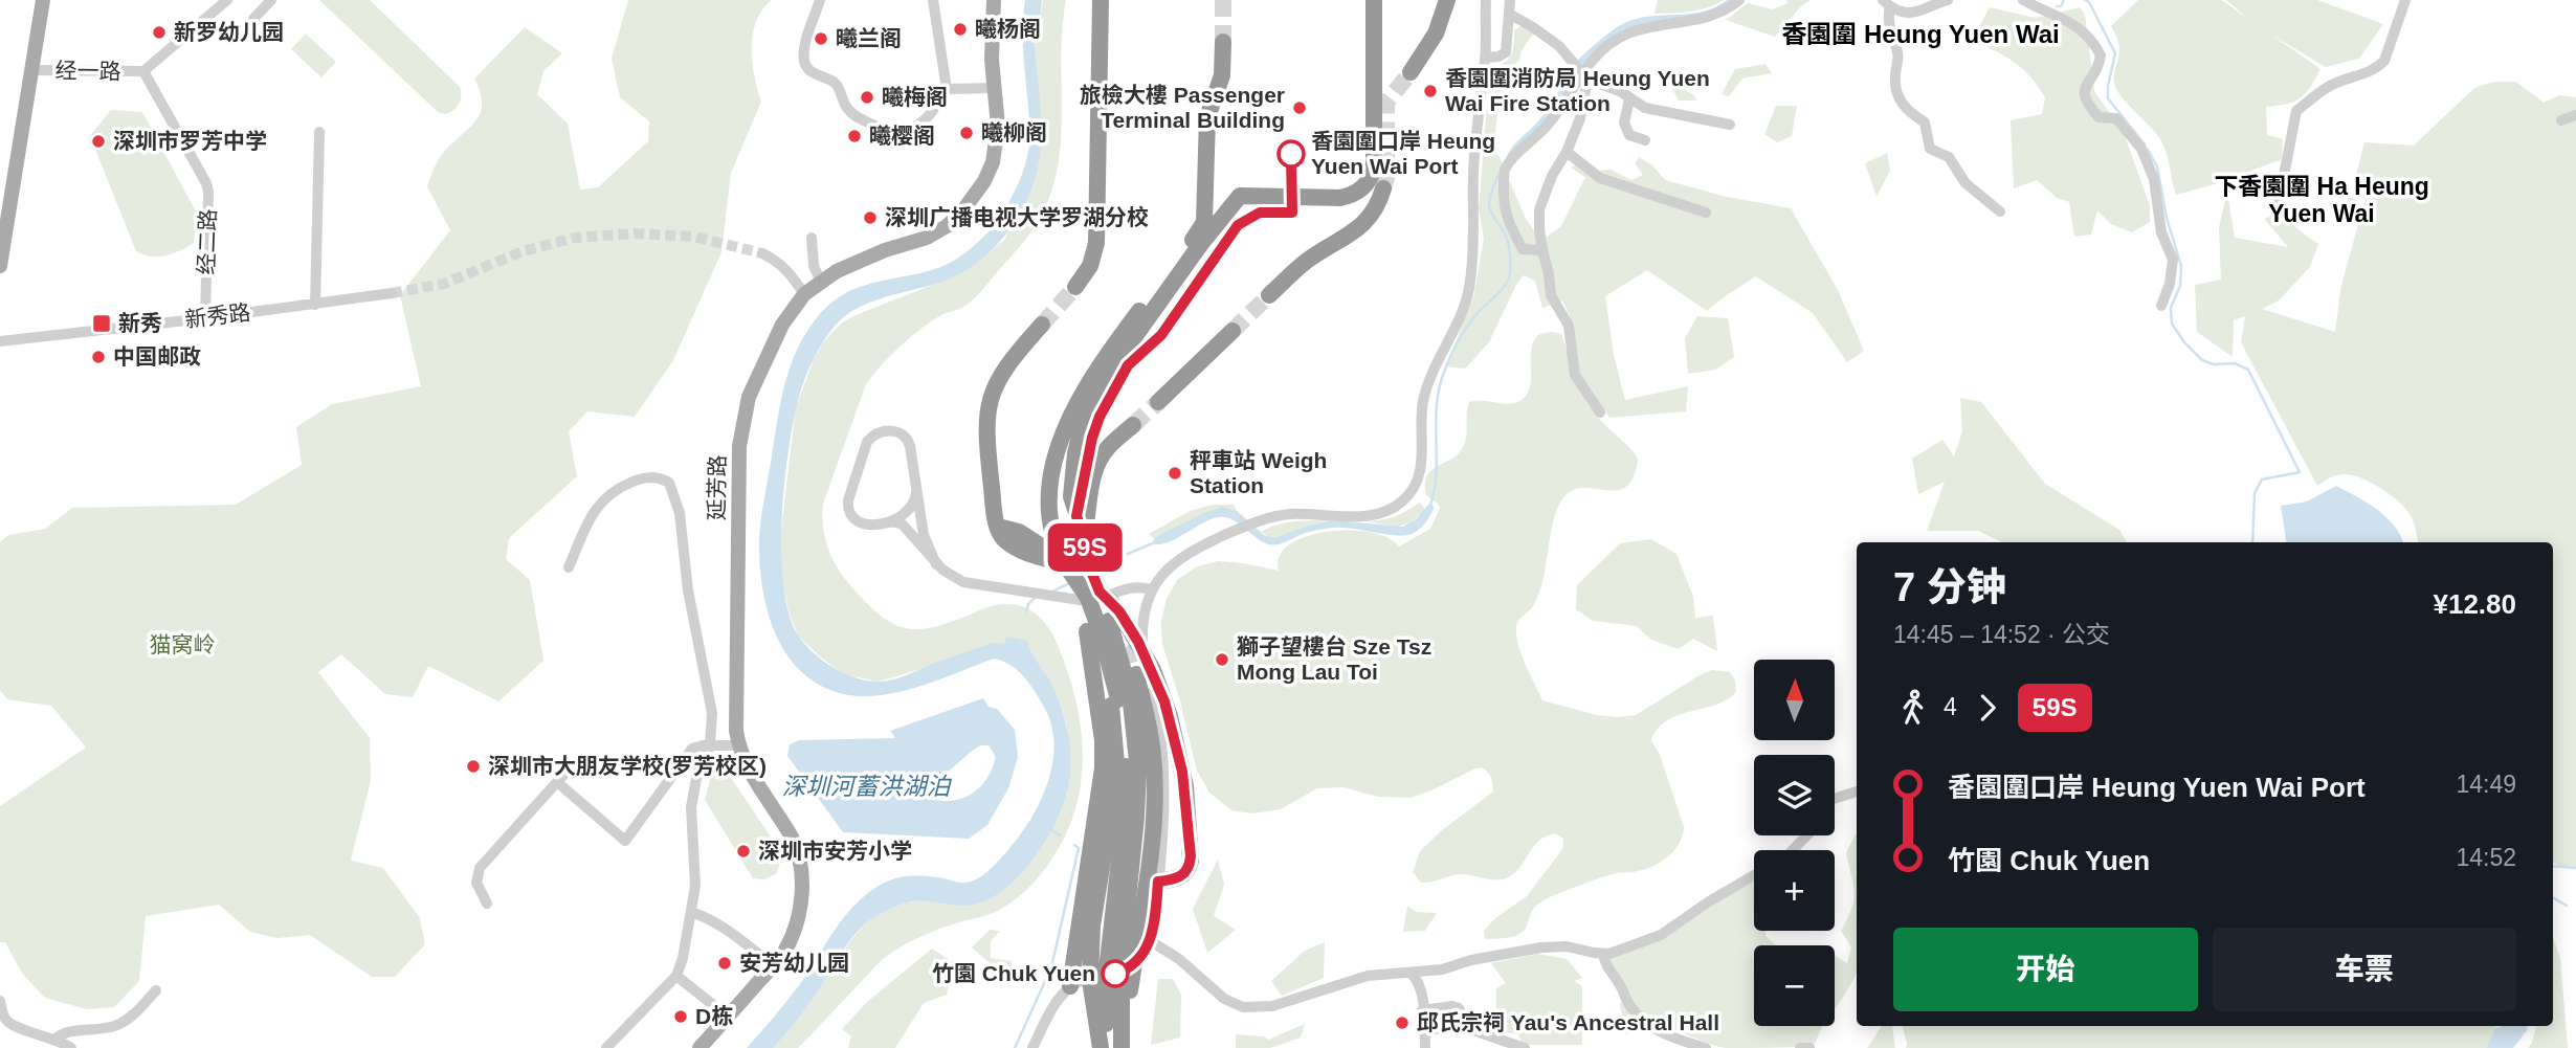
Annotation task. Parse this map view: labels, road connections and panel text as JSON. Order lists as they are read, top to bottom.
{
  "streets": {
    "main road": ["延芳路"],
    "street": ["经一路", "经二路", "新秀路"]
  },
  "crossings": [
    ["经一路", "经二路"],
    ["经二路", "新秀路"]
  ],
  "districts": ["香園圍 Heung Yuen Wai", "下香園圍 Ha Heung Yuen Wai"],
  "water": ["深圳河蓄洪湖泊"],
  "parks": ["猫窝岭"],
  "places": {
    "other": [
      "曦杨阁",
      "新罗幼儿园",
      "曦兰阁",
      "香園圍消防局 Heung Yuen Wai Fire Station",
      "曦梅阁",
      "旅檢大樓 Passenger Terminal Building",
      "曦柳阁",
      "曦樱阁",
      "深圳市罗芳中学",
      "香園圍口岸 Heung Yuen Wai Port",
      "深圳广播电视大学罗湖分校",
      "中国邮政",
      "秤車站 Weigh Station",
      "獅子望樓台 Sze Tsz Mong Lau Toi",
      "深圳市大朋友学校(罗芳校区)",
      "深圳市安芳小学",
      "安芳幼儿园",
      "竹園 Chuk Yuen",
      "D栋",
      "邱氏宗祠 Yau's Ancestral Hall"
    ],
    "transit": ["新秀"]
  },
  "lines": ["bus line 59S"],
  "north": "top",
  "page": {
    "on_map": "59S",
    "heading": ["7 分钟", "14:45 – 14:52 · 公交", "¥12.80"],
    "map_buttons": ["+", "−"],
    "legs": ["4", "59S"],
    "list": [
      {
        "name": "香園圍口岸 Heung Yuen Wai Port",
        "value": "14:49"
      },
      {
        "name": "竹園 Chuk Yuen",
        "value": "14:52"
      }
    ],
    "buttons": ["开始", "车票"]
  }
}
